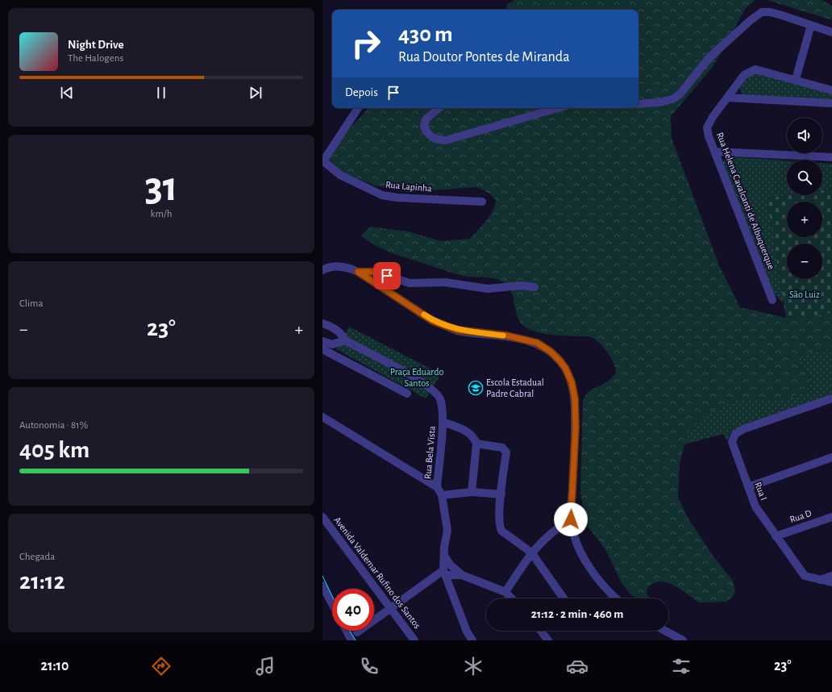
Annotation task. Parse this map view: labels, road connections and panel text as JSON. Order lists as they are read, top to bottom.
{
  "streets": {
    "street": [
      "Rua Lapinha",
      "Rua Helena Cavalcanti de Albuquerque",
      "Rua Bela Vista",
      "Rua I",
      "Rua D",
      "Avenida Valdemar Rufino dos Santos"
    ]
  },
  "crossings": [
    ["Rua I", "Rua D"]
  ],
  "parks": ["São Luiz", "Praça Eduardo Santos"],
  "places": {
    "school or university": ["Escola Estadual Padre Cabral"]
  },
  "page": {
    "turn": ["430 m", "Rua Doutor Pontes de Miranda"],
    "song": ["Night Drive", "The Halogens"],
    "then": "Depois",
    "map_buttons": ["+", "−"],
    "tile": [
      ["31", "km/h"],
      "Clima",
      ["Autonomia · 81%", "405 km"],
      ["Chegada", "21:12"]
    ],
    "heat": ["−", "23°", "+"],
    "limit": "40",
    "trip": "21:12 · 2 min · 460 m",
    "tabs": ["21:10", "23°"]
  }
}
